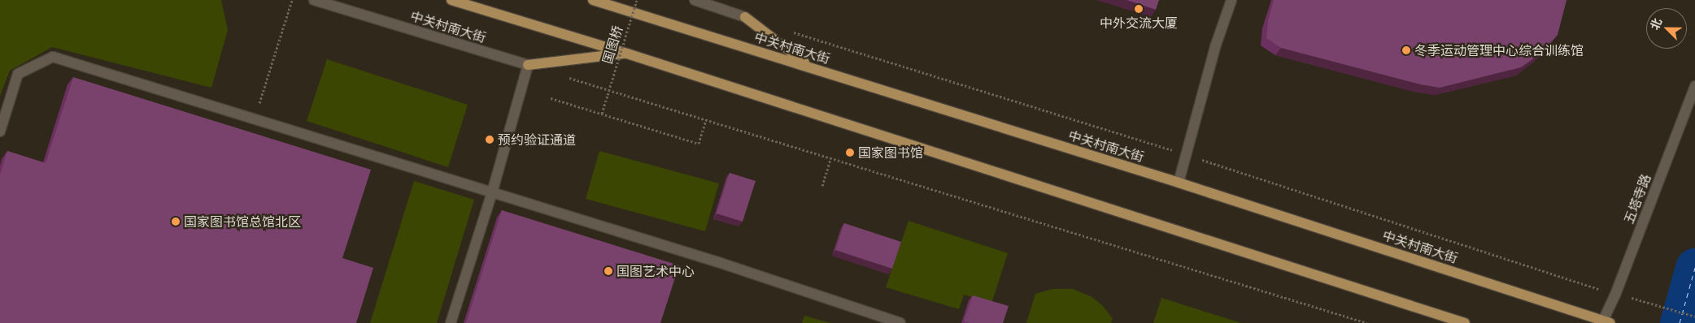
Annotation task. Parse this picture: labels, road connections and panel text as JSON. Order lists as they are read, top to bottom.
{
  "streets": {
    "main road": ["中关村南大街"],
    "street": ["五塔寺路"],
    "path": ["国图桥"]
  },
  "crossings": [
    ["中关村南大街", "五塔寺路"]
  ],
  "places": [
    "中外交流大厦",
    "冬季运动管理中心综合训练馆",
    "预约验证通道",
    "国家图书馆",
    "国家图书馆总馆北区",
    "国图艺术中心"
  ],
  "north": "top left"
}
